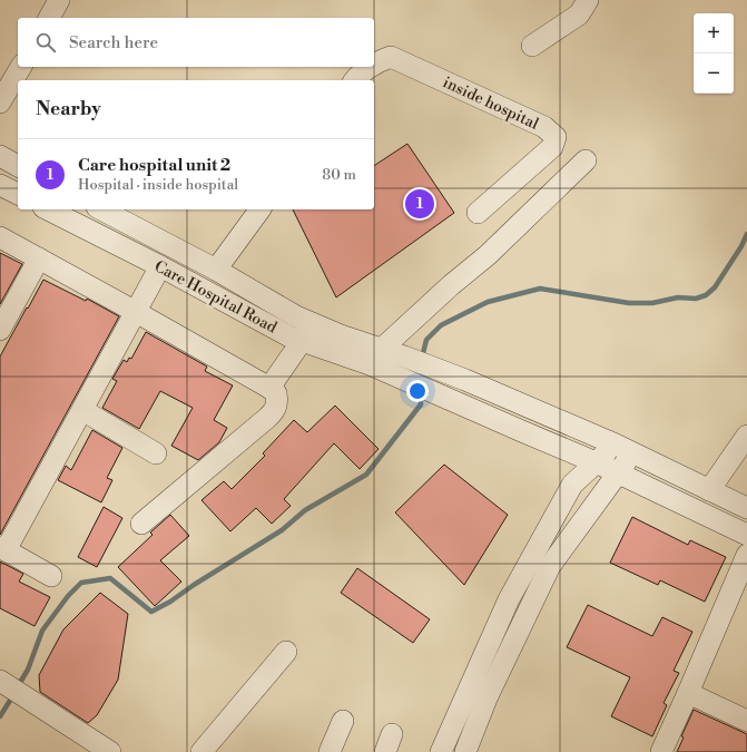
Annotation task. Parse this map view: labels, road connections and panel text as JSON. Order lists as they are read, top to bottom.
{
  "streets": {
    "street": ["inside hospital", "Care Hospital Road"]
  },
  "page": {
    "map_buttons": ["+", "−"],
    "search": "Search here",
    "heading": "Nearby",
    "list": [
      {
        "mark": "1",
        "name": "Care hospital unit 2",
        "note": "Hospital · inside hospital",
        "value": "80 m"
      }
    ],
    "pins": "1"
  }
}
